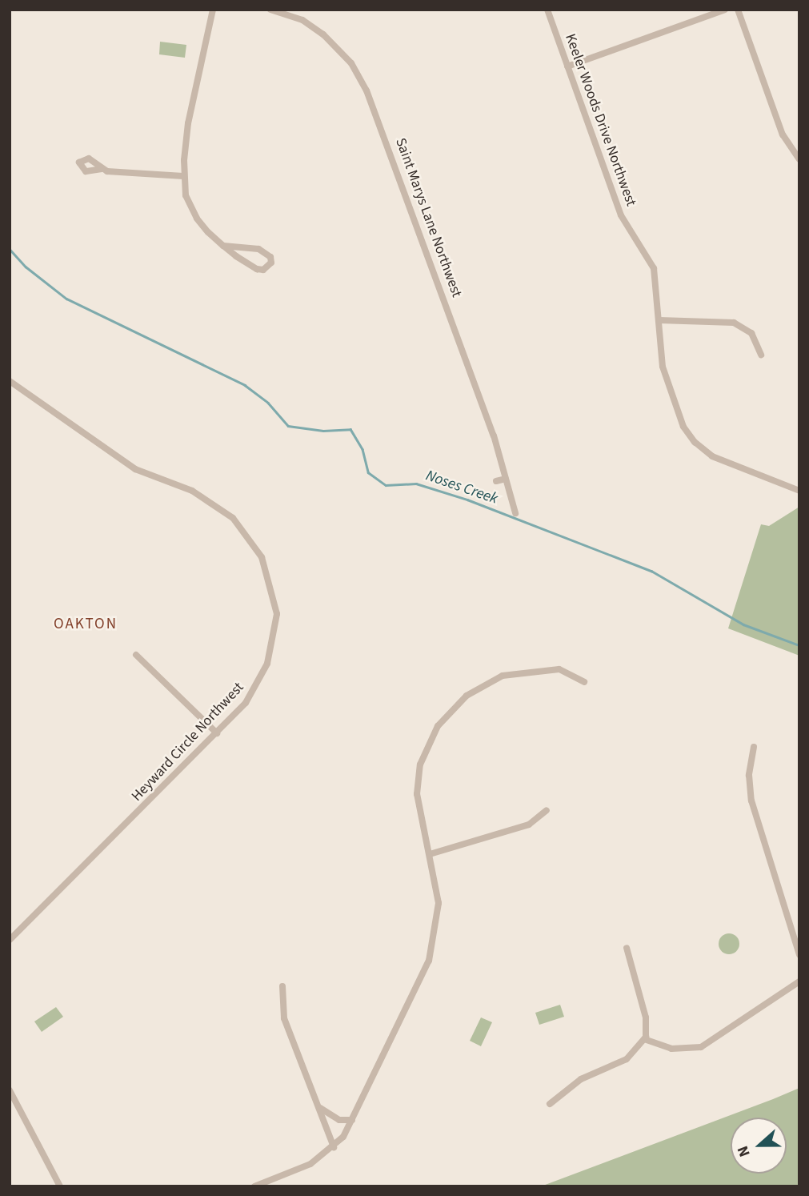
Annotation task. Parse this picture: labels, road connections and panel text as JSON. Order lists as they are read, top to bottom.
{
  "streets": {
    "street": ["Keeler Woods Drive Northwest", "Saint Marys Lane Northwest", "Heyward Circle Northwest"]
  },
  "districts": ["OAKTON"],
  "water": ["Noses Creek"],
  "north": "left"
}
